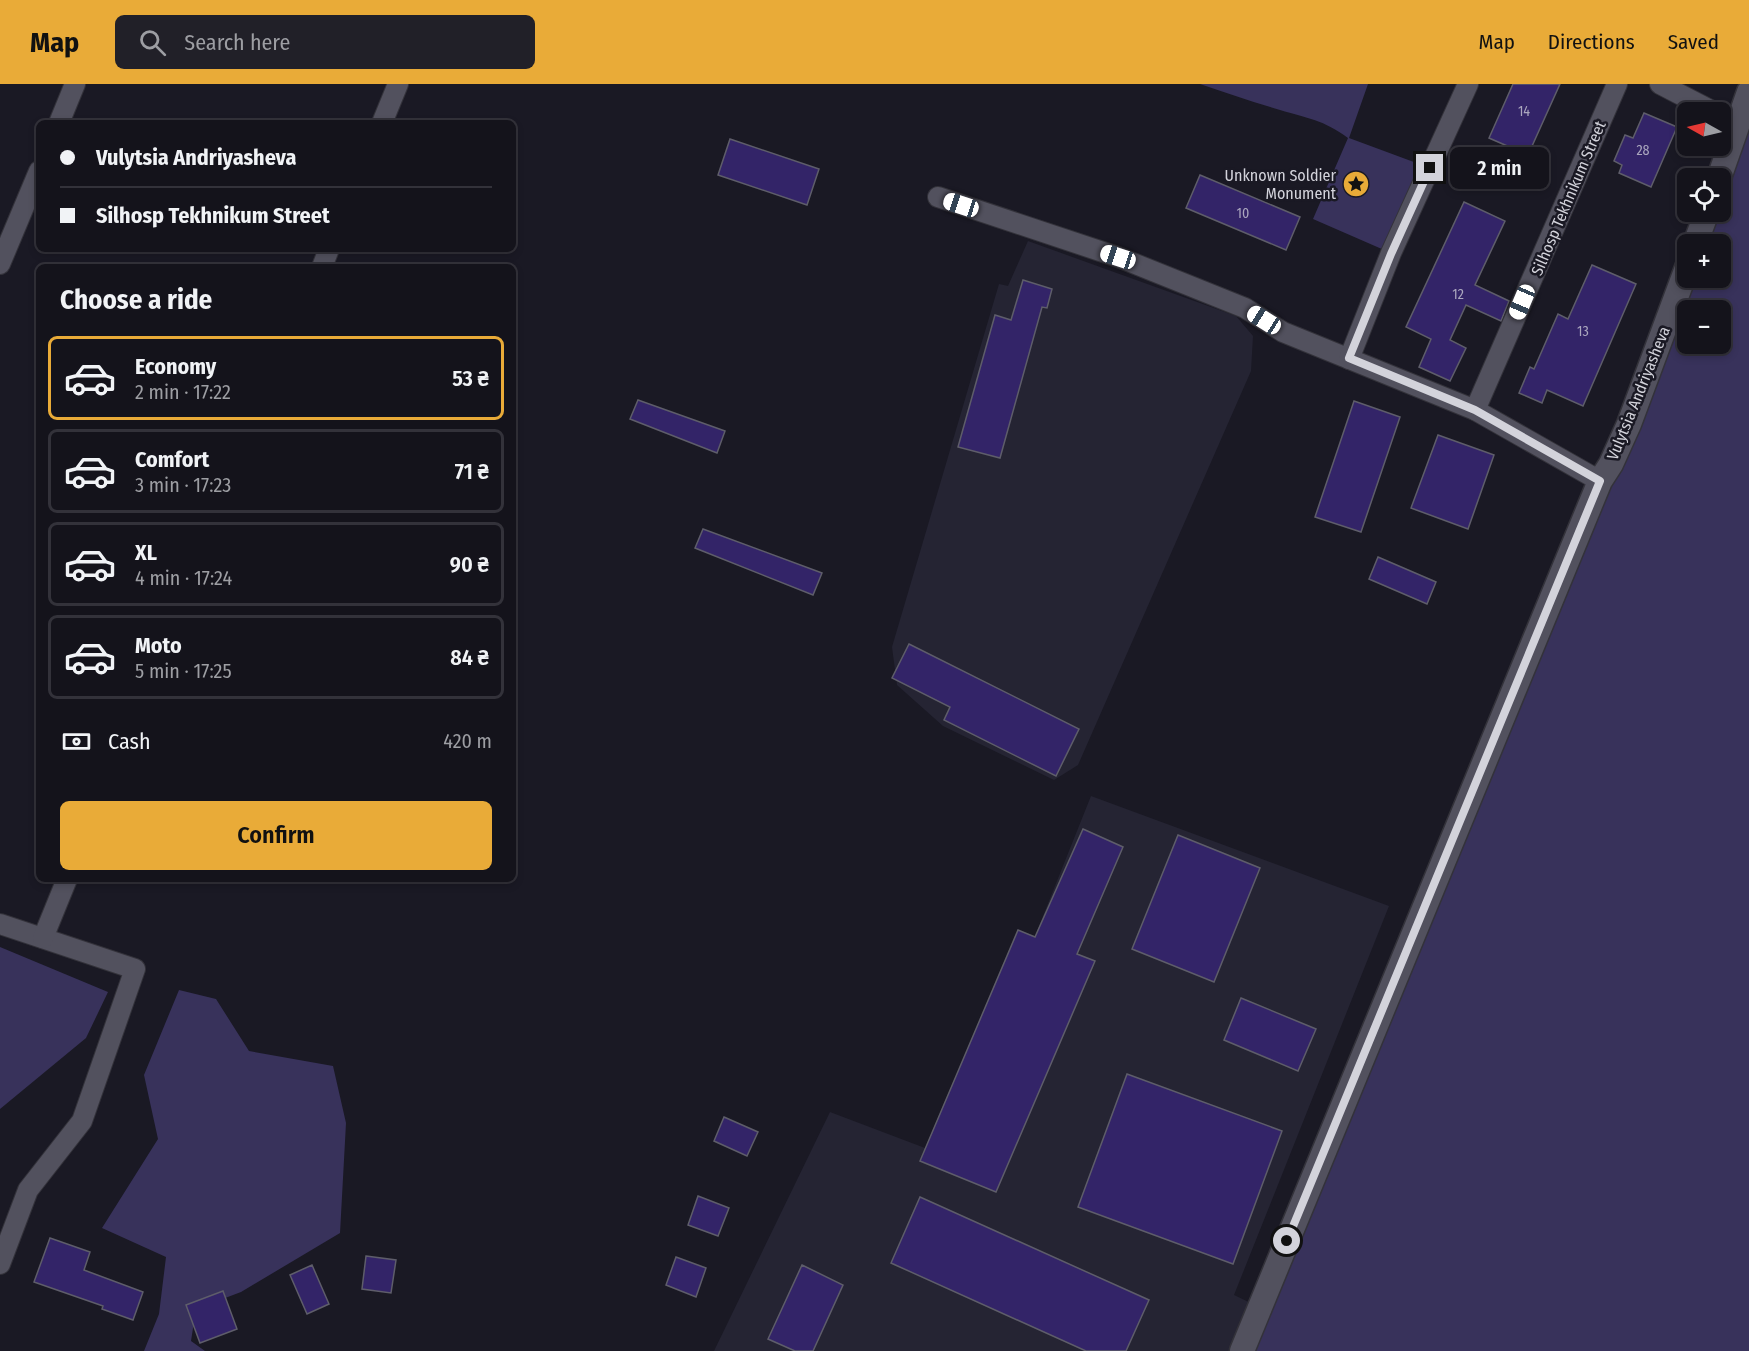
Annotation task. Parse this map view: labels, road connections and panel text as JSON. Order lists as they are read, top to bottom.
{
  "streets": {
    "street": ["Silhosp Tekhnikum Street", "Vulytsia Andriyasheva"]
  },
  "places": {
    "place": ["Unknown Soldier Monument"]
  },
  "house_numbers": [
    "14",
    "28",
    "10",
    "12",
    "13"
  ],
  "north": "left",
  "page": {
    "header": "Map",
    "search": "Search here",
    "nav": ["Map", "Directions", "Saved"],
    "map_buttons": ["+", "−"],
    "banner": ["Vulytsia Andriyasheva", "Silhosp Tekhnikum Street"],
    "bubble": "2 min",
    "heading": "Choose a ride",
    "list": [
      {
        "name": "Economy",
        "note": "2 min · 17:22",
        "value": "53 ₴"
      },
      {
        "name": "Comfort",
        "note": "3 min · 17:23",
        "value": "71 ₴"
      },
      {
        "name": "XL",
        "note": "4 min · 17:24",
        "value": "90 ₴"
      },
      {
        "name": "Moto",
        "note": "5 min · 17:25",
        "value": "84 ₴"
      }
    ],
    "pay": ["Cash", "420 m"],
    "buttons": "Confirm"
  }
}
